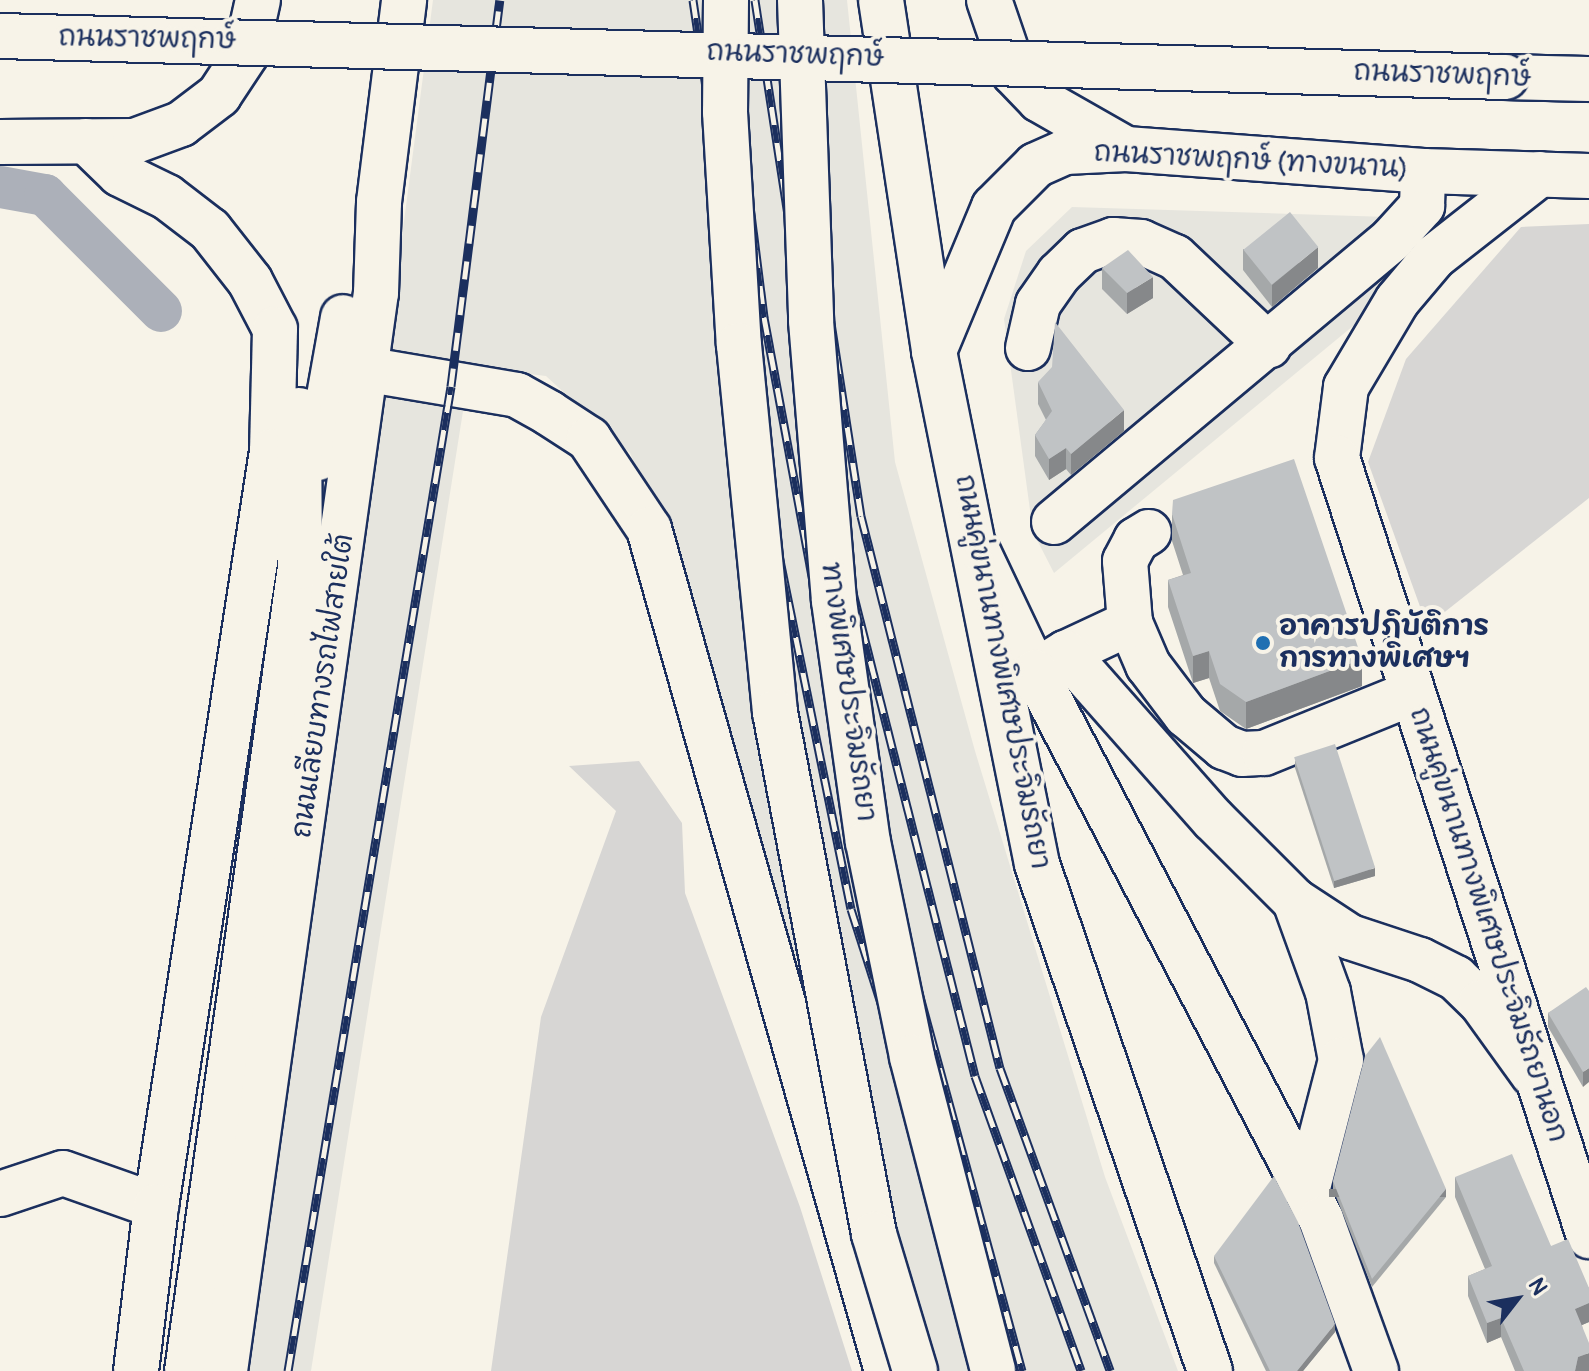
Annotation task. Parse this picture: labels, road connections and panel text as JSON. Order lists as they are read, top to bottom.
{
  "streets": {
    "main road": [
      "ถนนราชพฤกษ์",
      "ถนนราชพฤกษ์ (ทางขนาน)",
      "ถนนคู่ขนานทางพิเศษประจิมรัถยา",
      "ถนนเลียบทางรถไฟสายใต้",
      "ทางพิเศษประจิมรัถยา",
      "ถนนคู่ขนานทางพิเศษประจิมรัถยานอก"
    ]
  },
  "crossings": [
    ["ถนนราชพฤกษ์ (ทางขนาน)", "ถนนคู่ขนานทางพิเศษประจิมรัถยา"],
    ["ถนนราชพฤกษ์ (ทางขนาน)", "ถนนคู่ขนานทางพิเศษประจิมรัถยานอก"]
  ],
  "places": ["อาคารปฏิบัติการ การทางพิเศษฯ"],
  "north": "top right"
}
